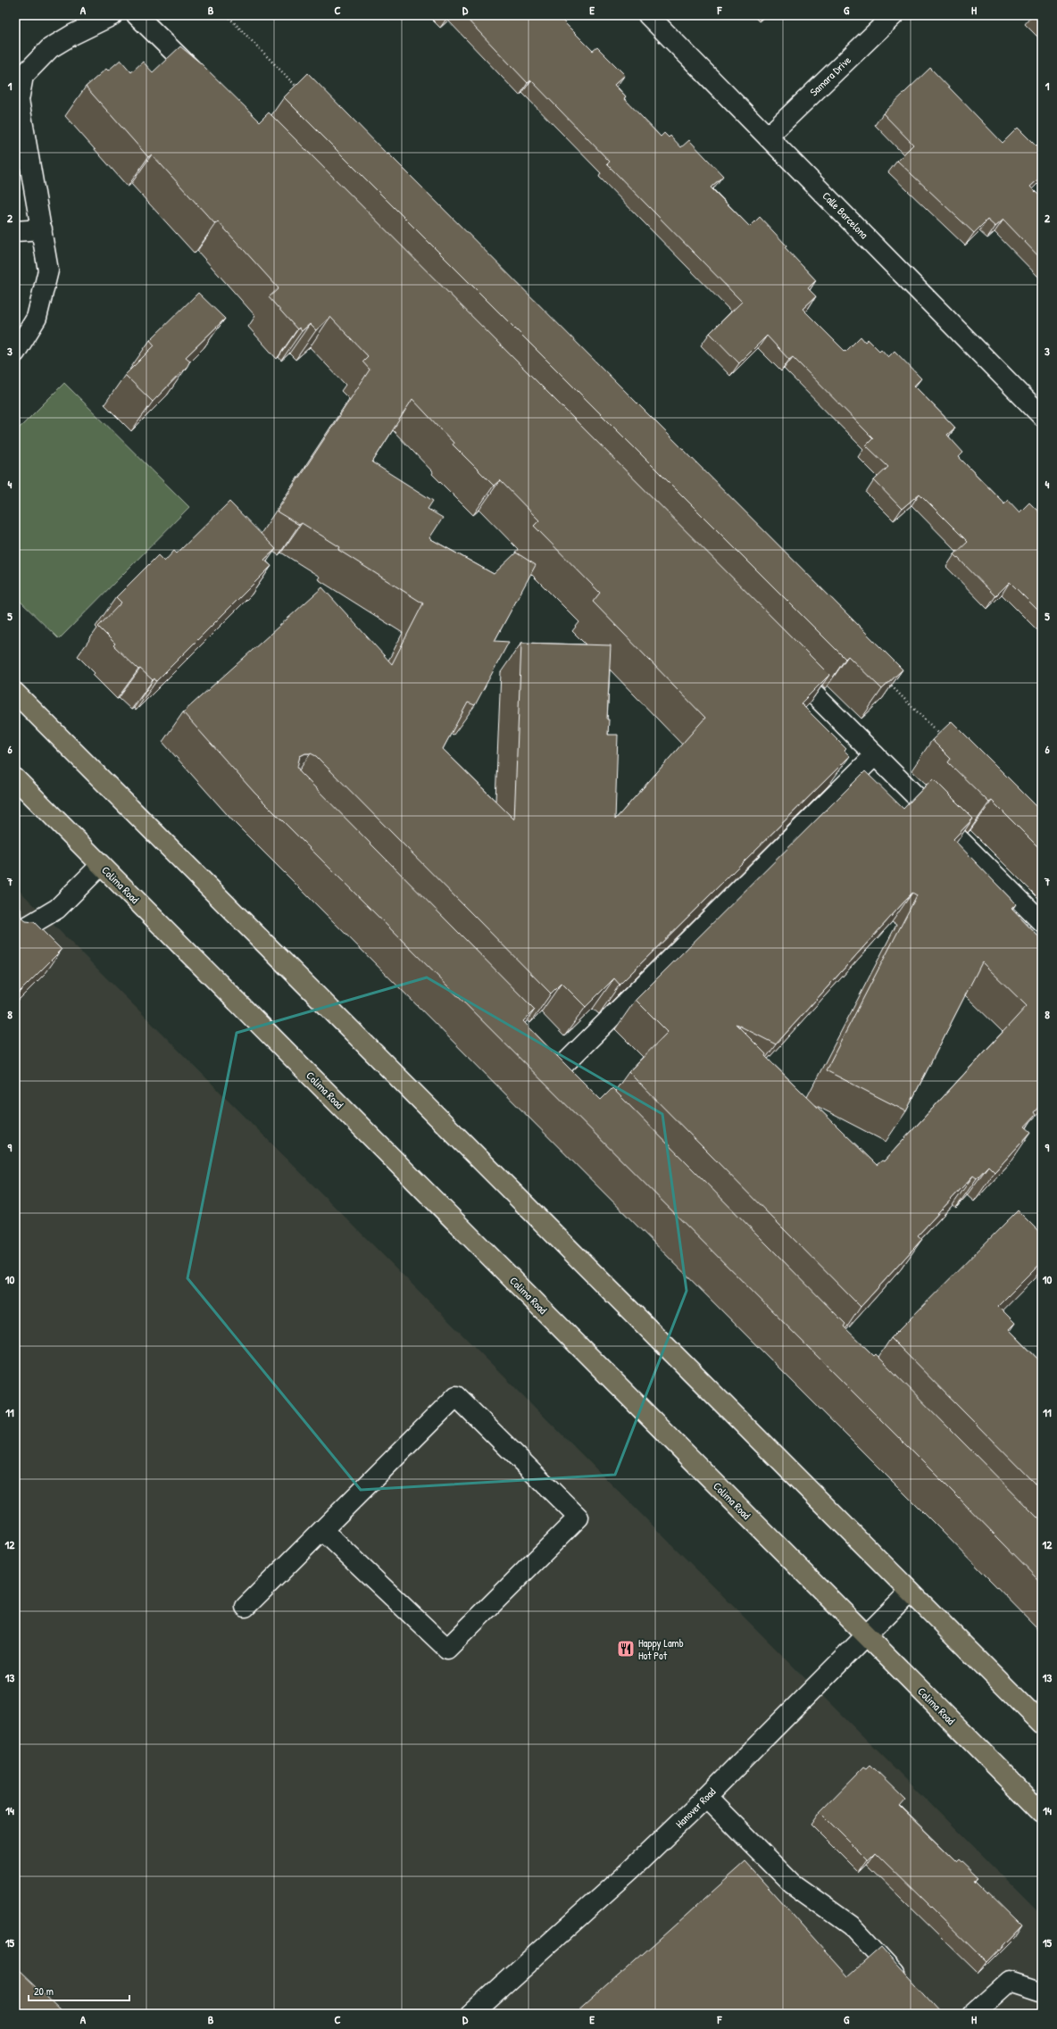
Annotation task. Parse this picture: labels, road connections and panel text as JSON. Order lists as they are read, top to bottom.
{
  "streets": {
    "main road": ["Colima Road"],
    "street": ["Samara Drive", "Calle Barcelona", "Hanover Road"]
  },
  "crossings": [
    ["Samara Drive", "Calle Barcelona"],
    ["Colima Road", "Hanover Road"]
  ],
  "places": {
    "restaurant": ["Happy Lamb Hot Pot"]
  },
  "scale_bar": "20 m",
  "grid": {
    "columns": [
      "A",
      "B",
      "C",
      "D",
      "E",
      "F",
      "G",
      "H"
    ],
    "rows": [
      "1",
      "2",
      "3",
      "4",
      "5",
      "6",
      "7",
      "8",
      "9",
      "10",
      "11",
      "12",
      "13",
      "14",
      "15"
    ]
  }
}
